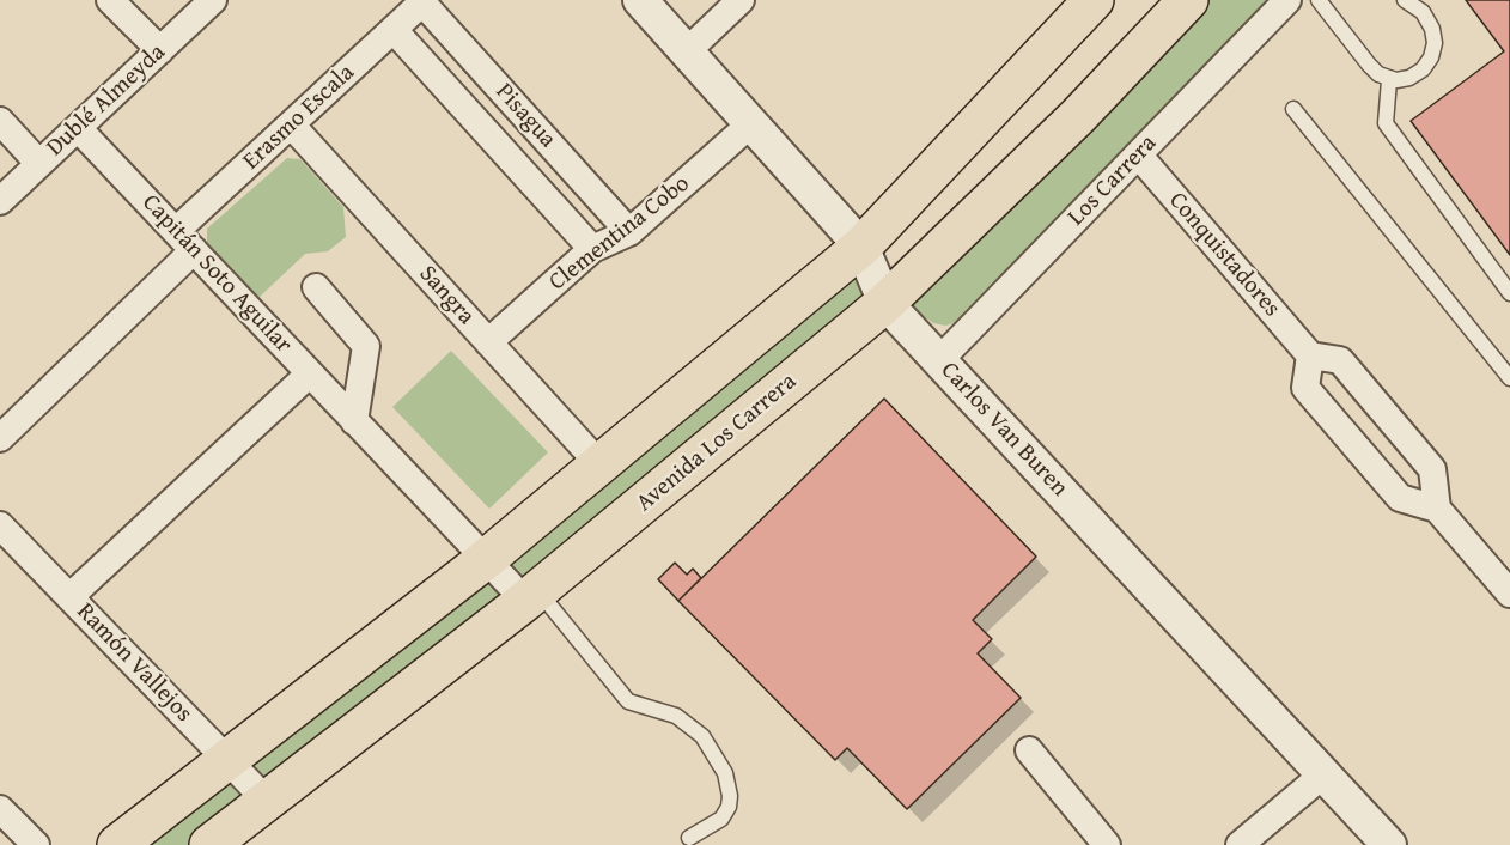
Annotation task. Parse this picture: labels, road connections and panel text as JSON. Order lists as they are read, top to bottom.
{
  "streets": {
    "main road": ["Avenida Los Carrera"],
    "street": [
      "Dublé Almeyda",
      "Pisagua",
      "Erasmo Escala",
      "Los Carrera",
      "Clementina Cobo",
      "Conquistadores",
      "Capitán Soto Aguilar",
      "Sangra",
      "Carlos Van Buren",
      "Ramón Vallejos"
    ]
  },
  "crossings": [
    ["Dublé Almeyda", "Capitán Soto Aguilar"],
    ["Pisagua", "Erasmo Escala"],
    ["Pisagua", "Clementina Cobo"],
    ["Erasmo Escala", "Capitán Soto Aguilar"],
    ["Erasmo Escala", "Sangra"],
    ["Los Carrera", "Conquistadores"],
    ["Los Carrera", "Carlos Van Buren"],
    ["Clementina Cobo", "Sangra"],
    ["Clementina Cobo", "Carlos Van Buren"],
    ["Capitán Soto Aguilar", "Avenida Los Carrera"],
    ["Carlos Van Buren", "Avenida Los Carrera"],
    ["Avenida Los Carrera", "Ramón Vallejos"]
  ]
}
